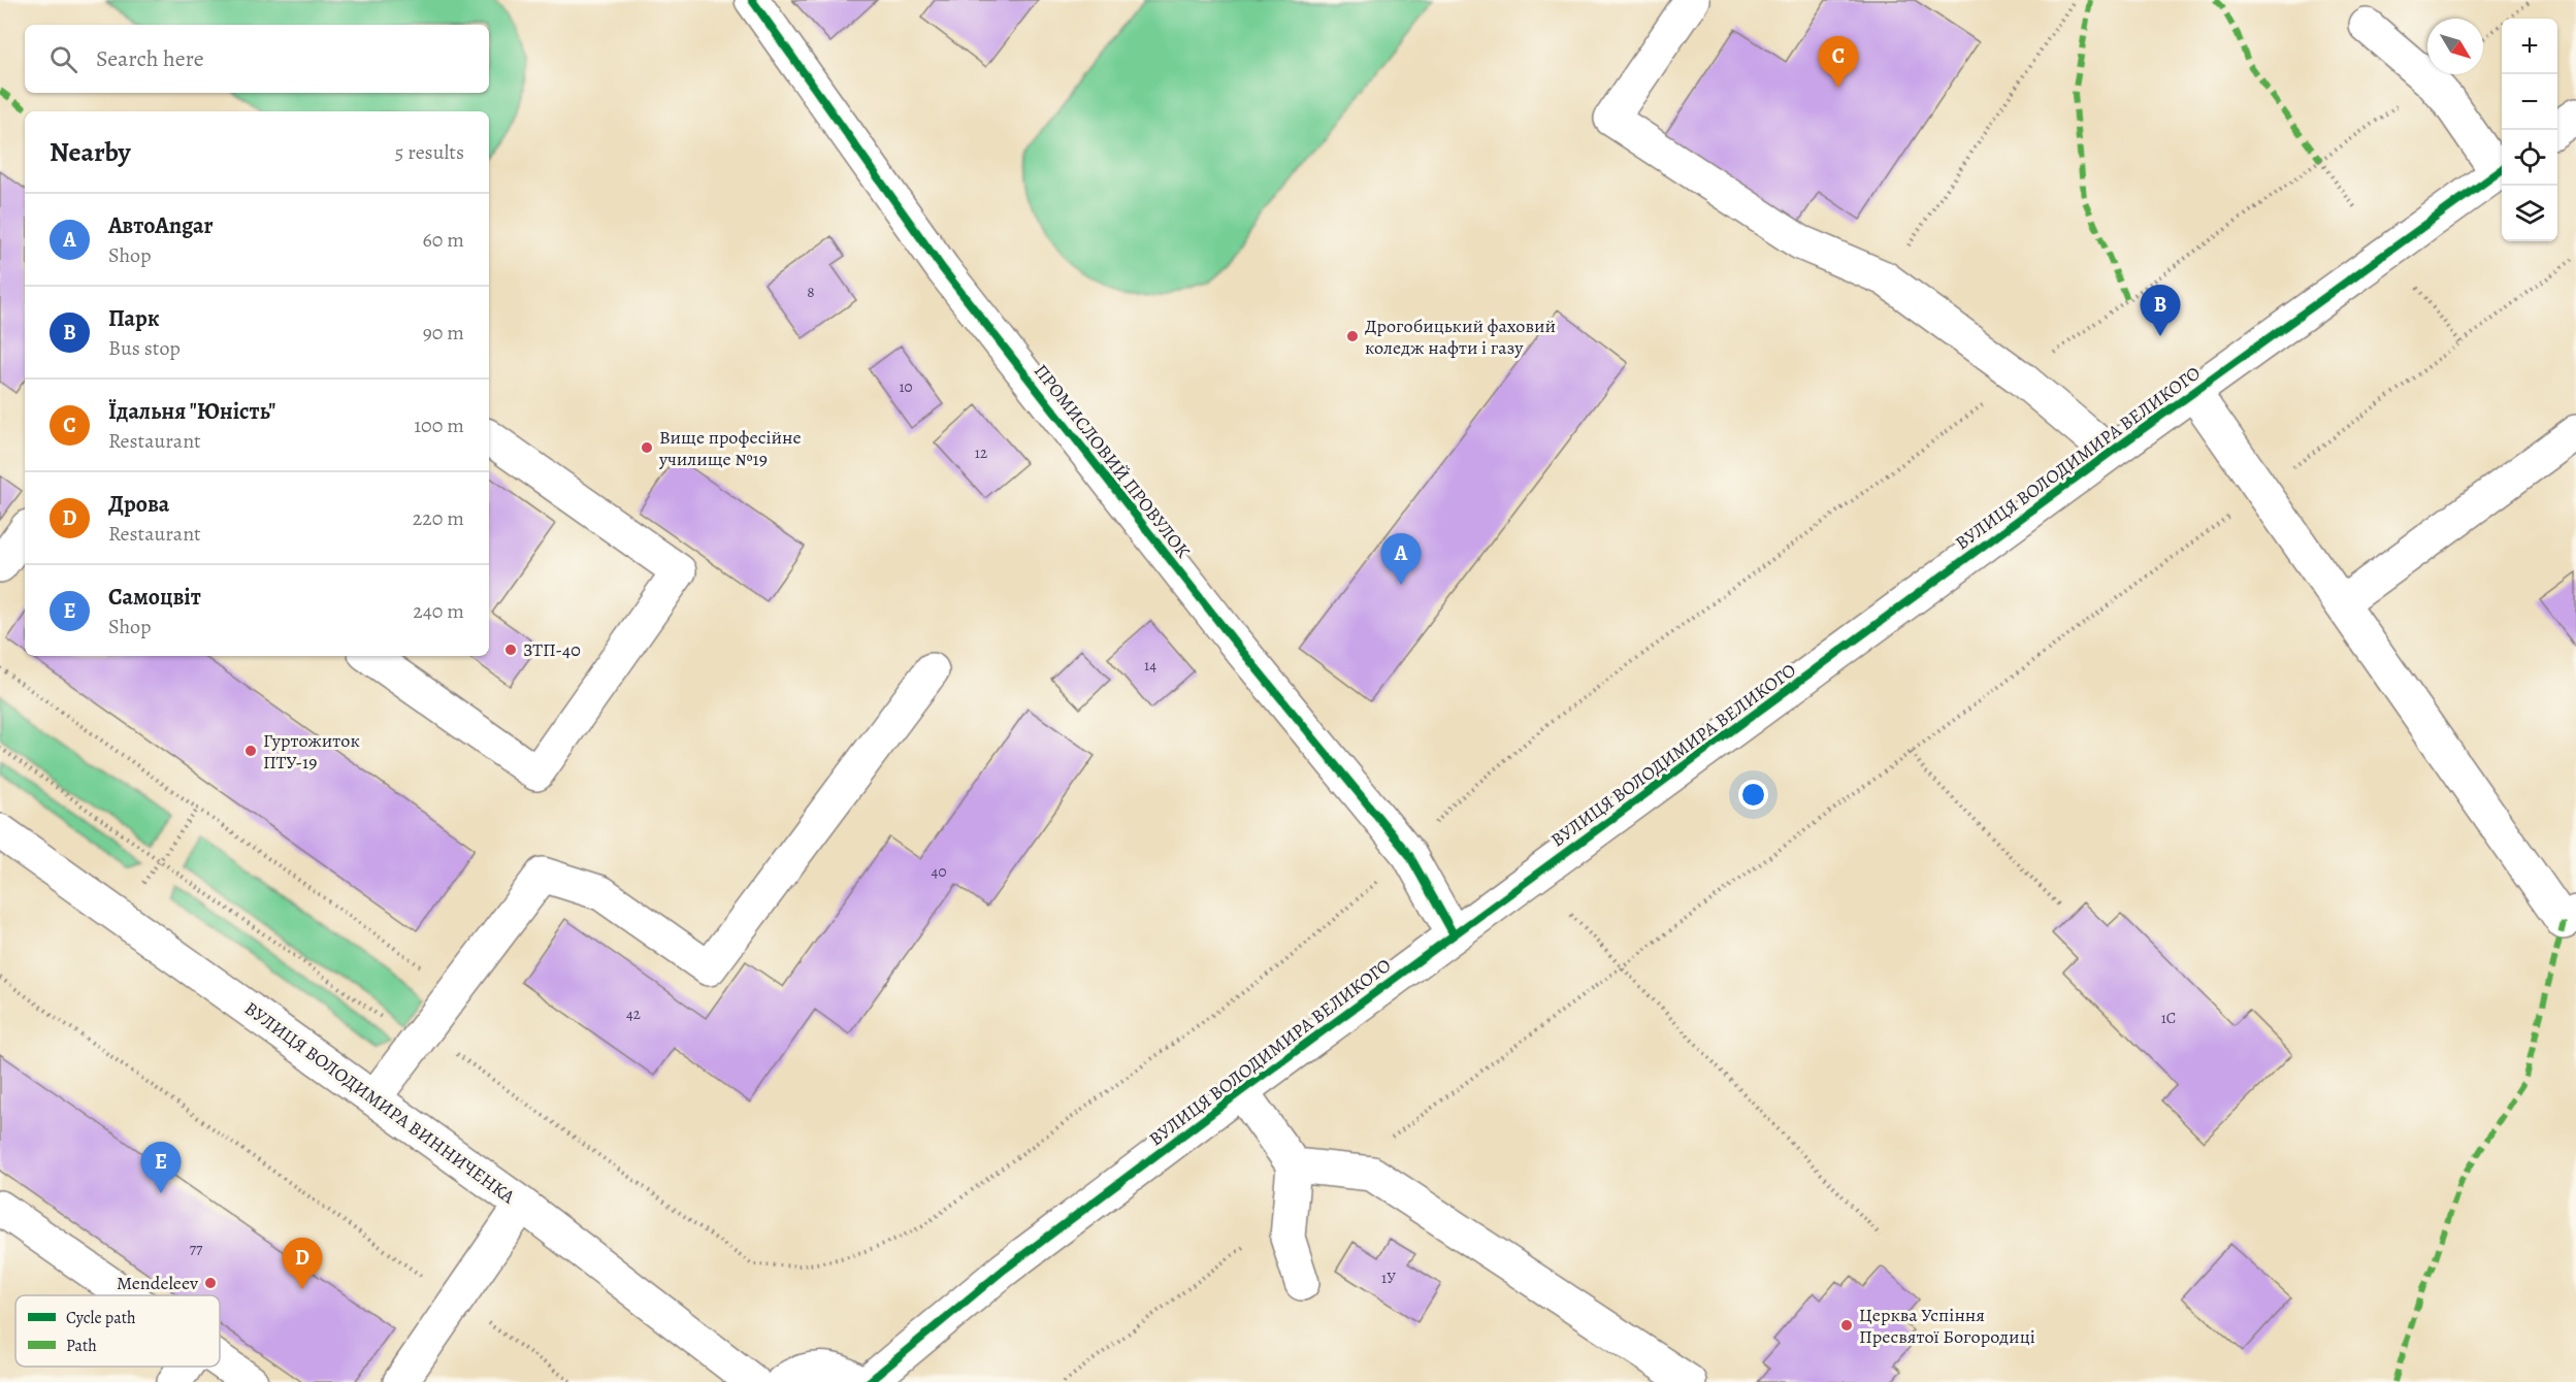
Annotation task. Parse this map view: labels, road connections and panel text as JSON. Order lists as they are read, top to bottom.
{
  "streets": {
    "street": ["ВУЛИЦЯ ВОЛОДИМИРА ВЕЛИКОГО", "ПРОМИСЛОВИЙ ПРОВУЛОК", "ВУЛИЦЯ ВОЛОДИМИРА ВИННИЧЕНКА"]
  },
  "crossings": [
    ["ВУЛИЦЯ ВОЛОДИМИРА ВЕЛИКОГО", "ПРОМИСЛОВИЙ ПРОВУЛОК"]
  ],
  "places": [
    "Дрогобицький фаховий коледж нафти і газу",
    "Вище професійне училище №19",
    "ЗТП-40",
    "Гуртожиток ПТУ-19",
    "Mendeleev",
    "Церква Успіння Пресвятої Богородиці"
  ],
  "house_numbers": [
    "8",
    "10",
    "12",
    "14",
    "40",
    "42",
    "1С",
    "77",
    "1У"
  ],
  "legend": ["Cycle path", "Path"],
  "north": "bottom right",
  "page": {
    "map_buttons": ["+", "−"],
    "search": "Search here",
    "pins": [
      "C",
      "B",
      "A",
      "E",
      "D"
    ],
    "heading": ["Nearby", "5 results"],
    "list": [
      {
        "mark": "A",
        "name": "АвтоAngar",
        "note": "Shop",
        "value": "60 m"
      },
      {
        "mark": "B",
        "name": "Парк",
        "note": "Bus stop",
        "value": "90 m"
      },
      {
        "mark": "C",
        "name": "Їдальня \"Юність\"",
        "note": "Restaurant",
        "value": "100 m"
      },
      {
        "mark": "D",
        "name": "Дрова",
        "note": "Restaurant",
        "value": "220 m"
      },
      {
        "mark": "E",
        "name": "Самоцвіт",
        "note": "Shop",
        "value": "240 m"
      }
    ]
  }
}
